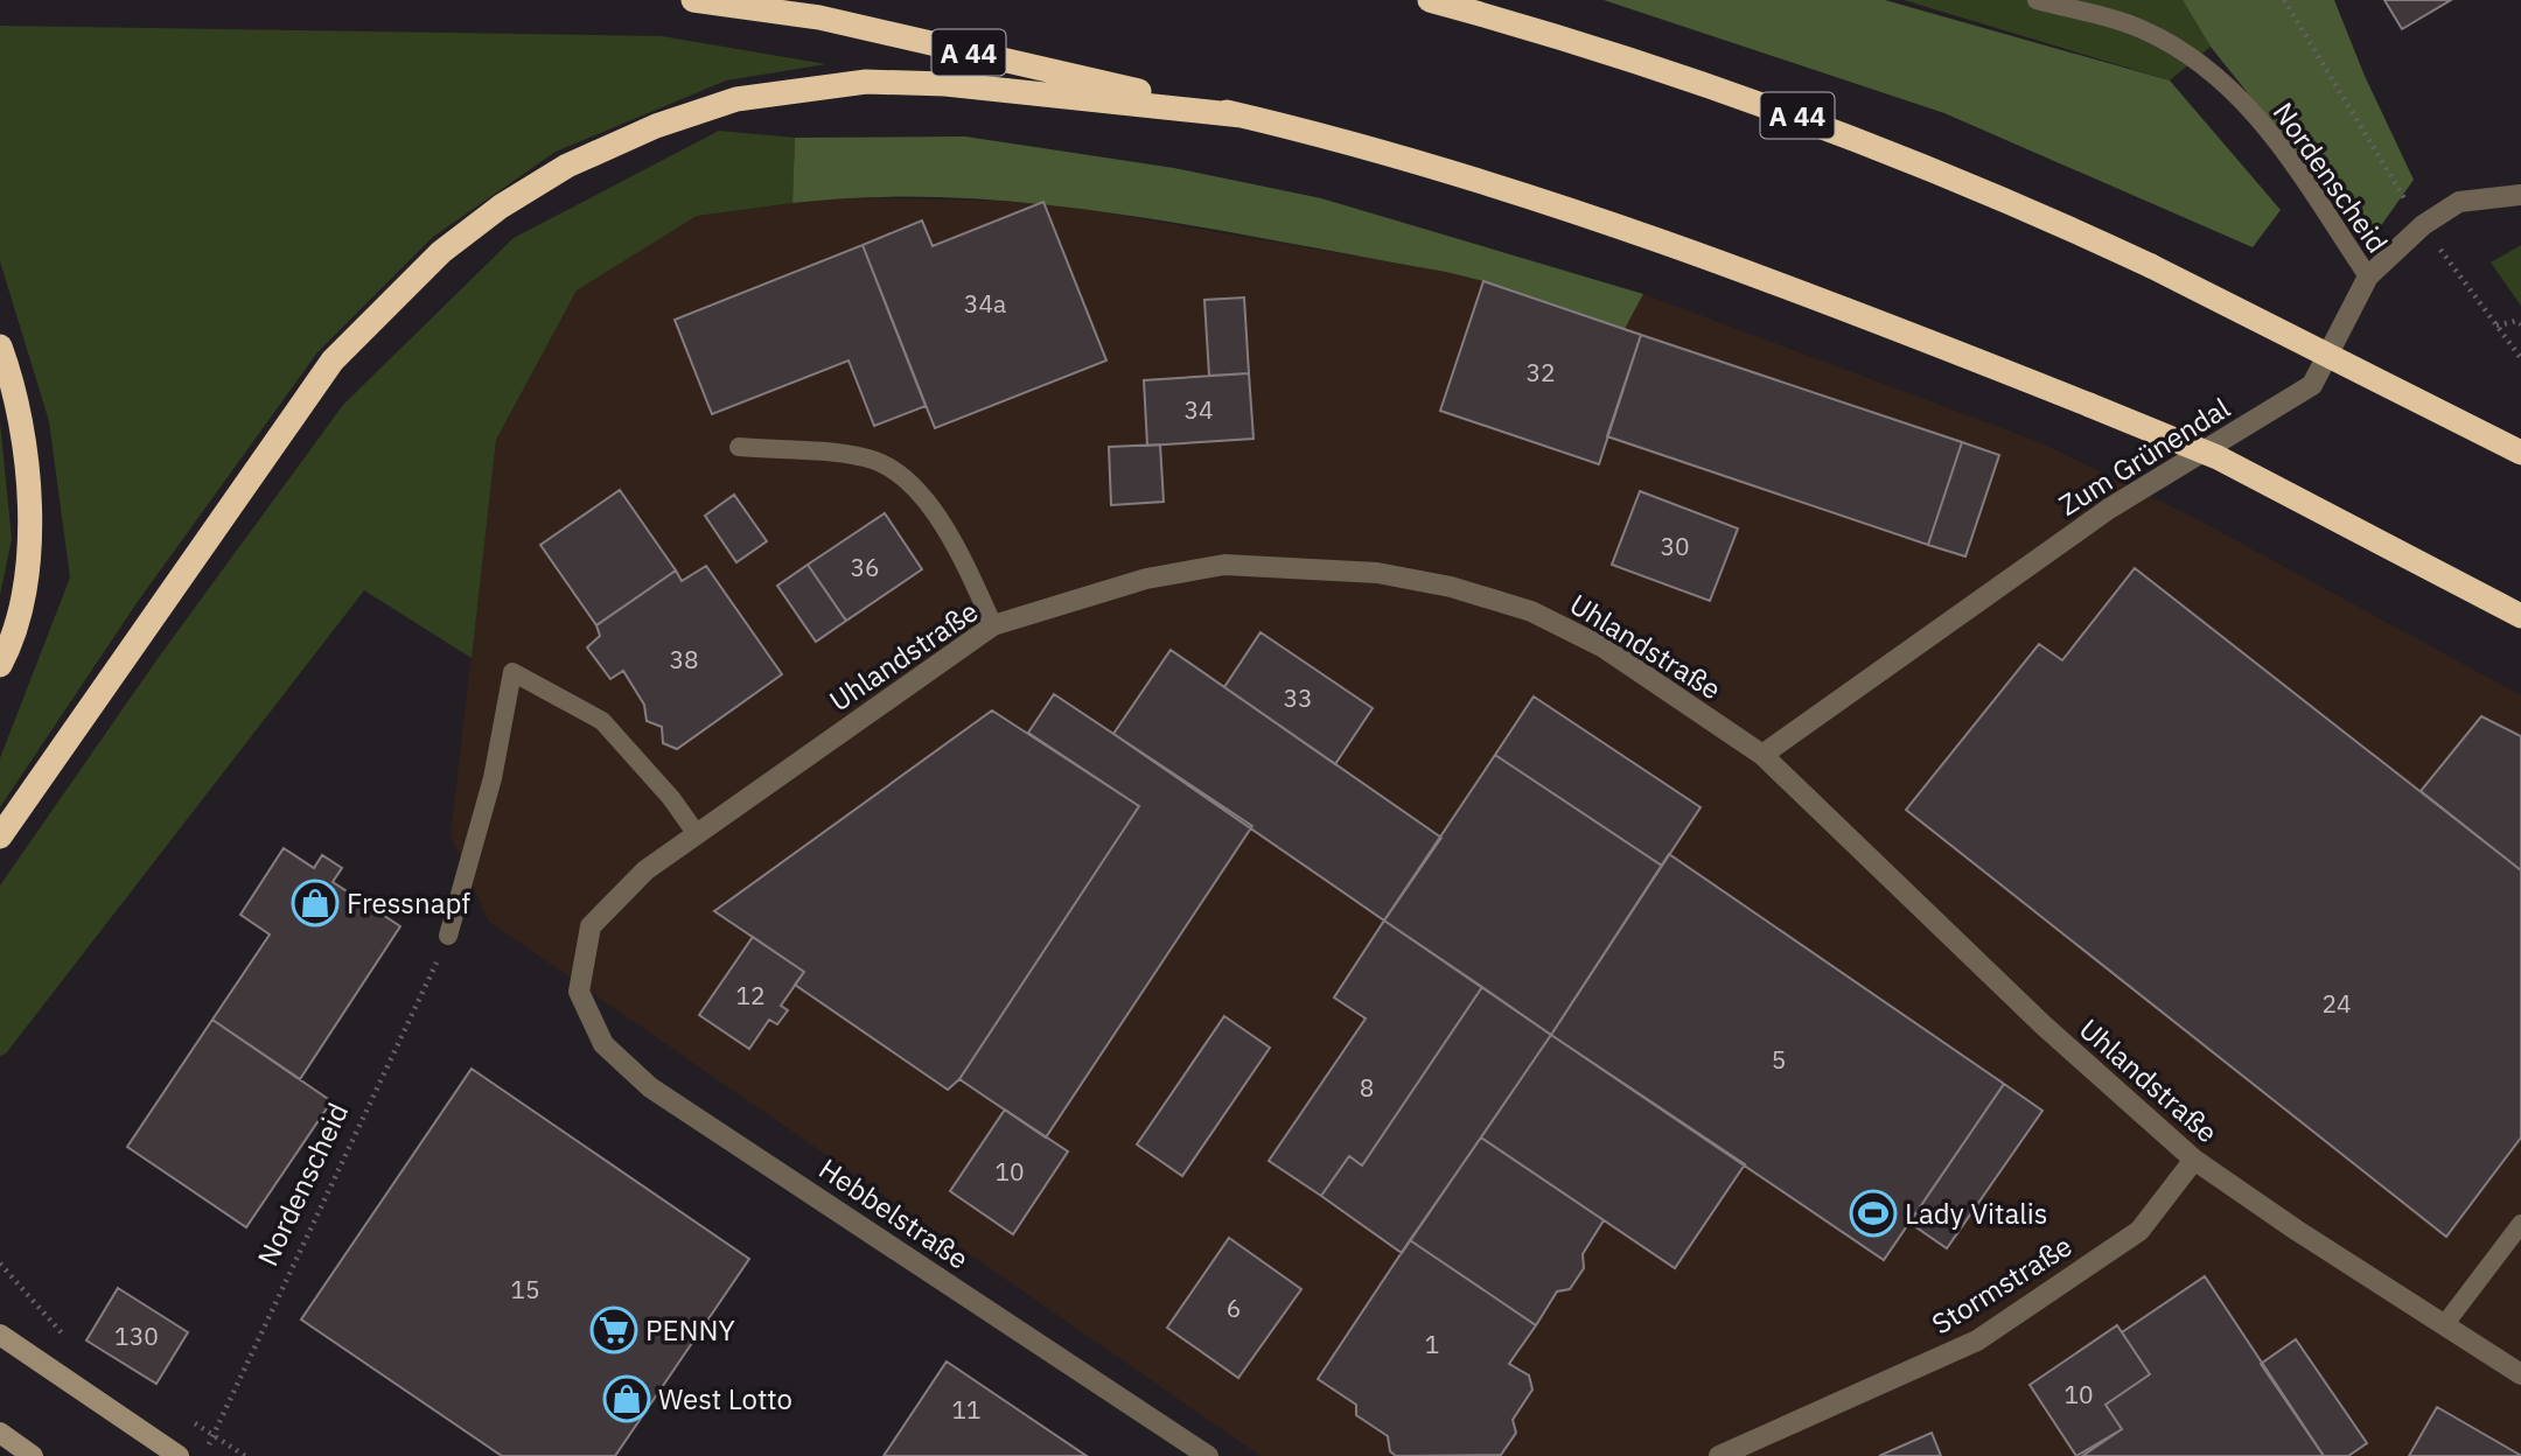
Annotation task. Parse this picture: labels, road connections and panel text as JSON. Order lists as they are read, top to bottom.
{
  "streets": {
    "highway": ["A 44"],
    "street": [
      "Zum Grünendal",
      "Uhlandstraße",
      "Hebbelstraße",
      "Stormstraße"
    ],
    "lane": ["Nordenscheid"]
  },
  "crossings": [
    ["Nordenscheid", "Zum Grünendal"],
    ["Zum Grünendal", "Uhlandstraße"],
    ["Uhlandstraße", "Hebbelstraße"],
    ["Uhlandstraße", "Stormstraße"]
  ],
  "places": {
    "shop": ["Fressnapf", "West Lotto"],
    "sports": ["Lady Vitalis"],
    "supermarket": ["PENNY"]
  },
  "house_numbers": [
    "34a",
    "32",
    "34",
    "30",
    "36",
    "38",
    "33",
    "12",
    "24",
    "5",
    "8",
    "10",
    "15",
    "6",
    "130",
    "1",
    "10",
    "11"
  ]
}
